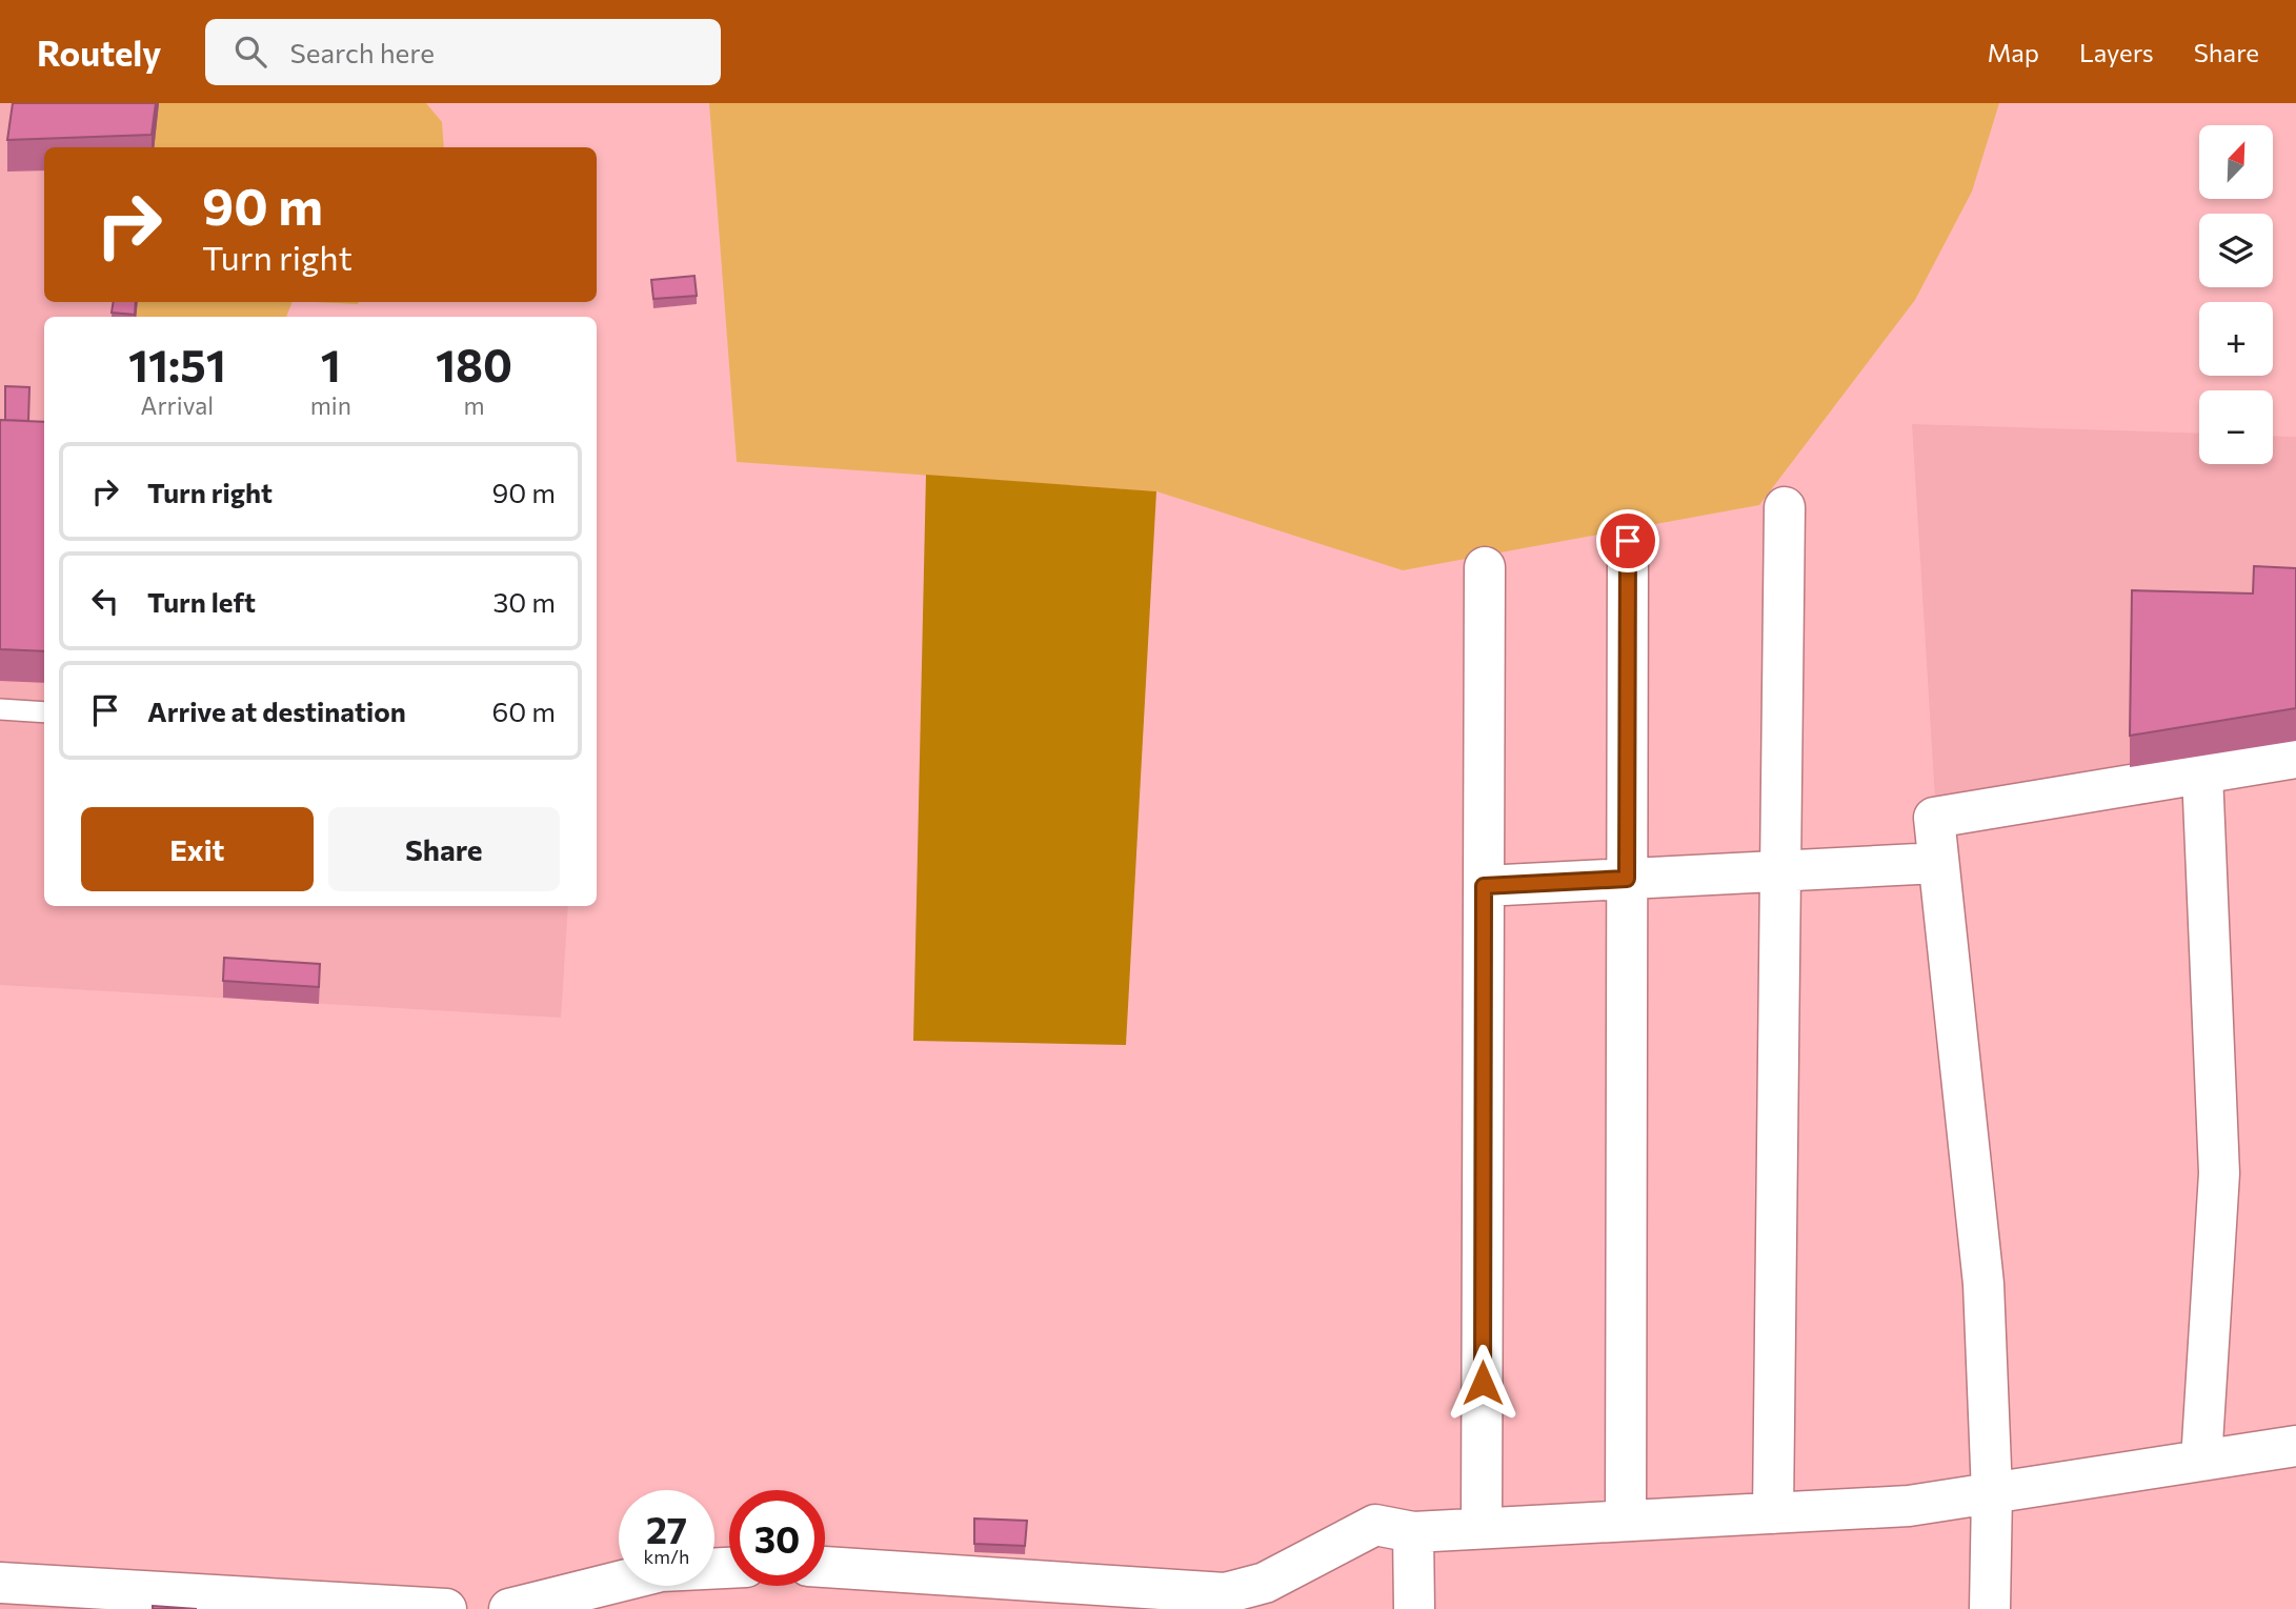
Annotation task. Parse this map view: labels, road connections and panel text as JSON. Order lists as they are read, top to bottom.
{
  "north": "top right",
  "page": {
    "header": "Routely",
    "search": "Search here",
    "nav": ["Map", "Layers", "Share"],
    "map_buttons": ["+", "−"],
    "turn": ["90 m", "Turn right"],
    "eta": [
      "11:51",
      "Arrival",
      "1",
      "min",
      "180",
      "m"
    ],
    "list": [
      {
        "name": "Turn right",
        "value": "90 m"
      },
      {
        "name": "Turn left",
        "value": "30 m"
      },
      {
        "name": "Arrive at destination",
        "value": "60 m"
      }
    ],
    "buttons": ["Exit", "Share"],
    "speed": "27 km/h",
    "limit": "30"
  }
}
